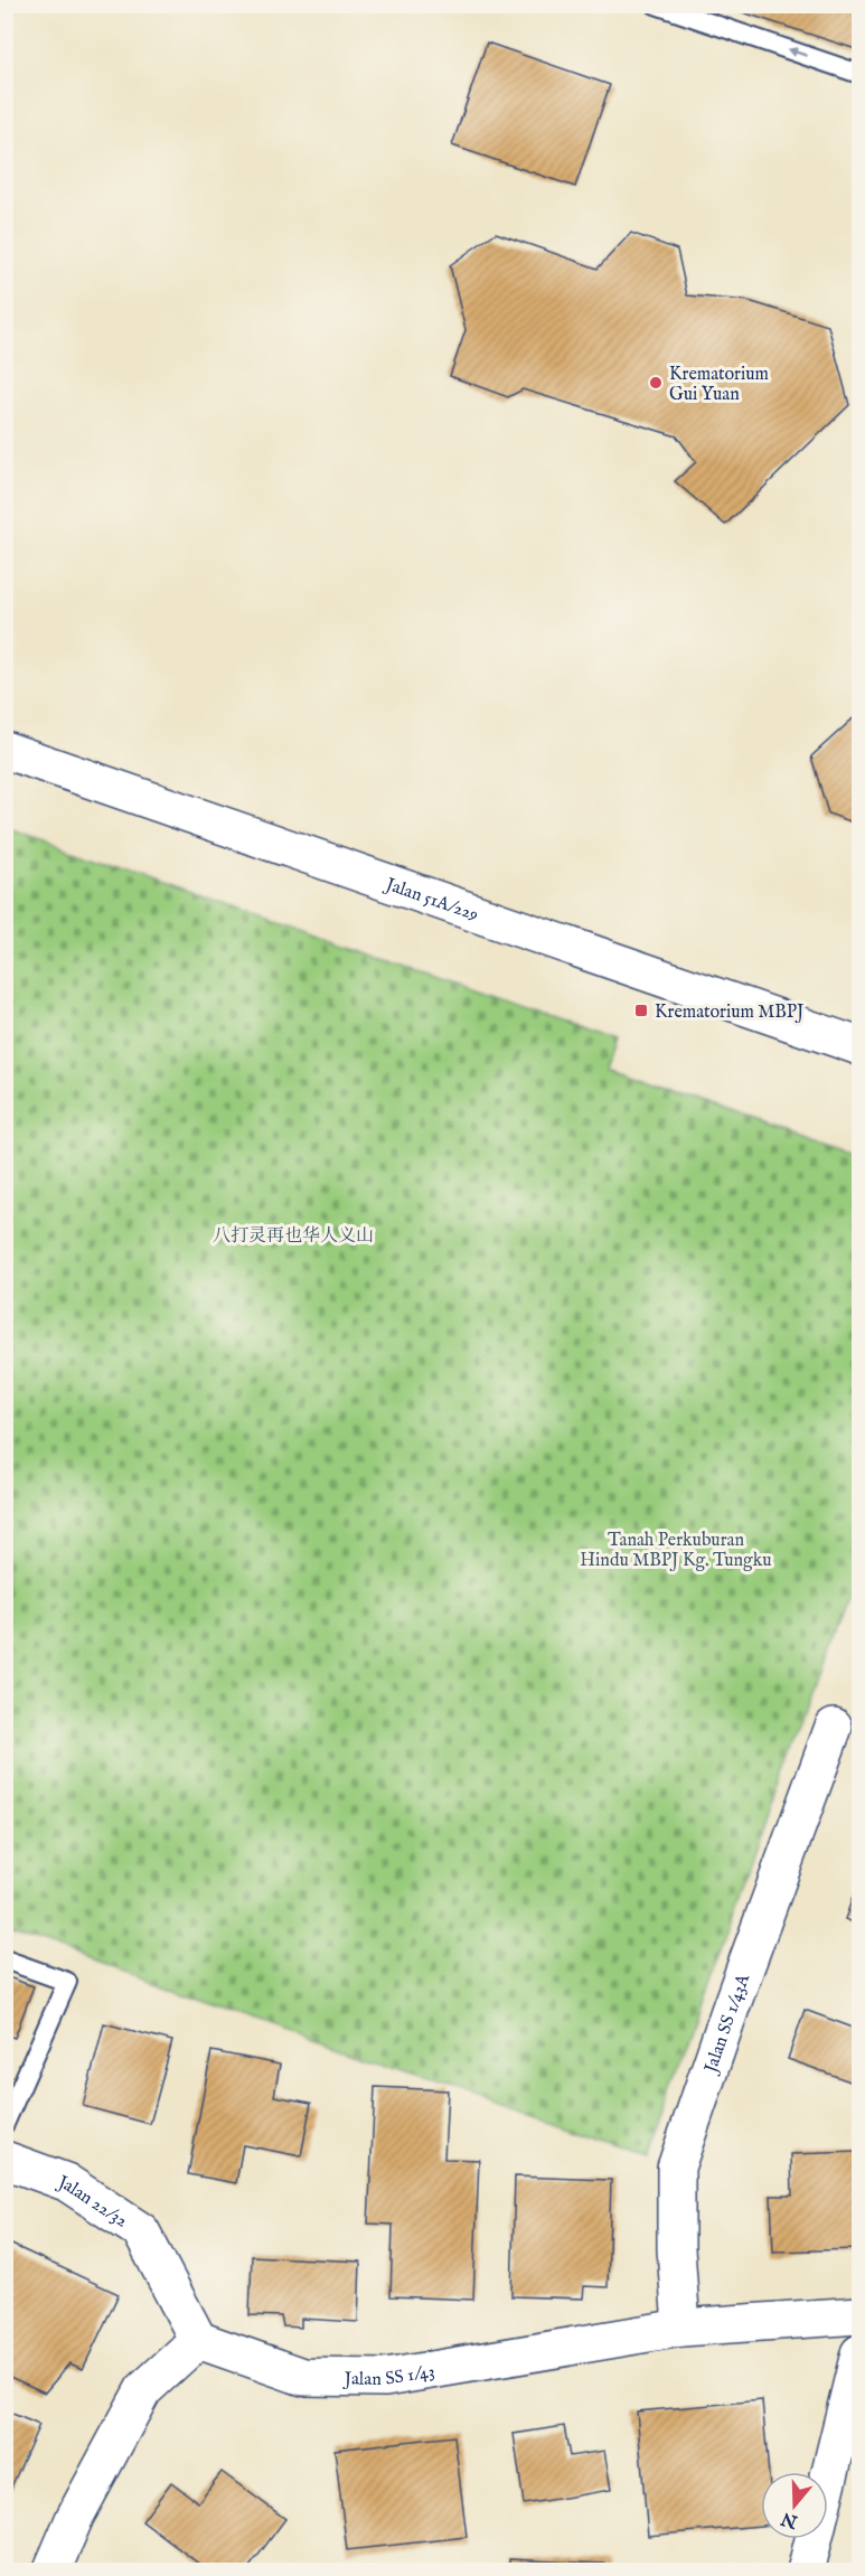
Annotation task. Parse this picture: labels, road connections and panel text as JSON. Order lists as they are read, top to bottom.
{
  "streets": {
    "street": [
      "Jalan 51A/229",
      "Jalan SS 1/43A",
      "Jalan 22/32",
      "Jalan SS 1/43"
    ]
  },
  "crossings": [
    ["Jalan SS 1/43A", "Jalan SS 1/43"],
    ["Jalan 22/32", "Jalan SS 1/43"]
  ],
  "parks": ["八打灵再也华人义山", "Tanah Perkuburan Hindu MBPJ Kg. Tungku"],
  "places": {
    "other": ["Krematorium Gui Yuan"],
    "transit": ["Krematorium MBPJ"]
  },
  "north": "bottom"
}
